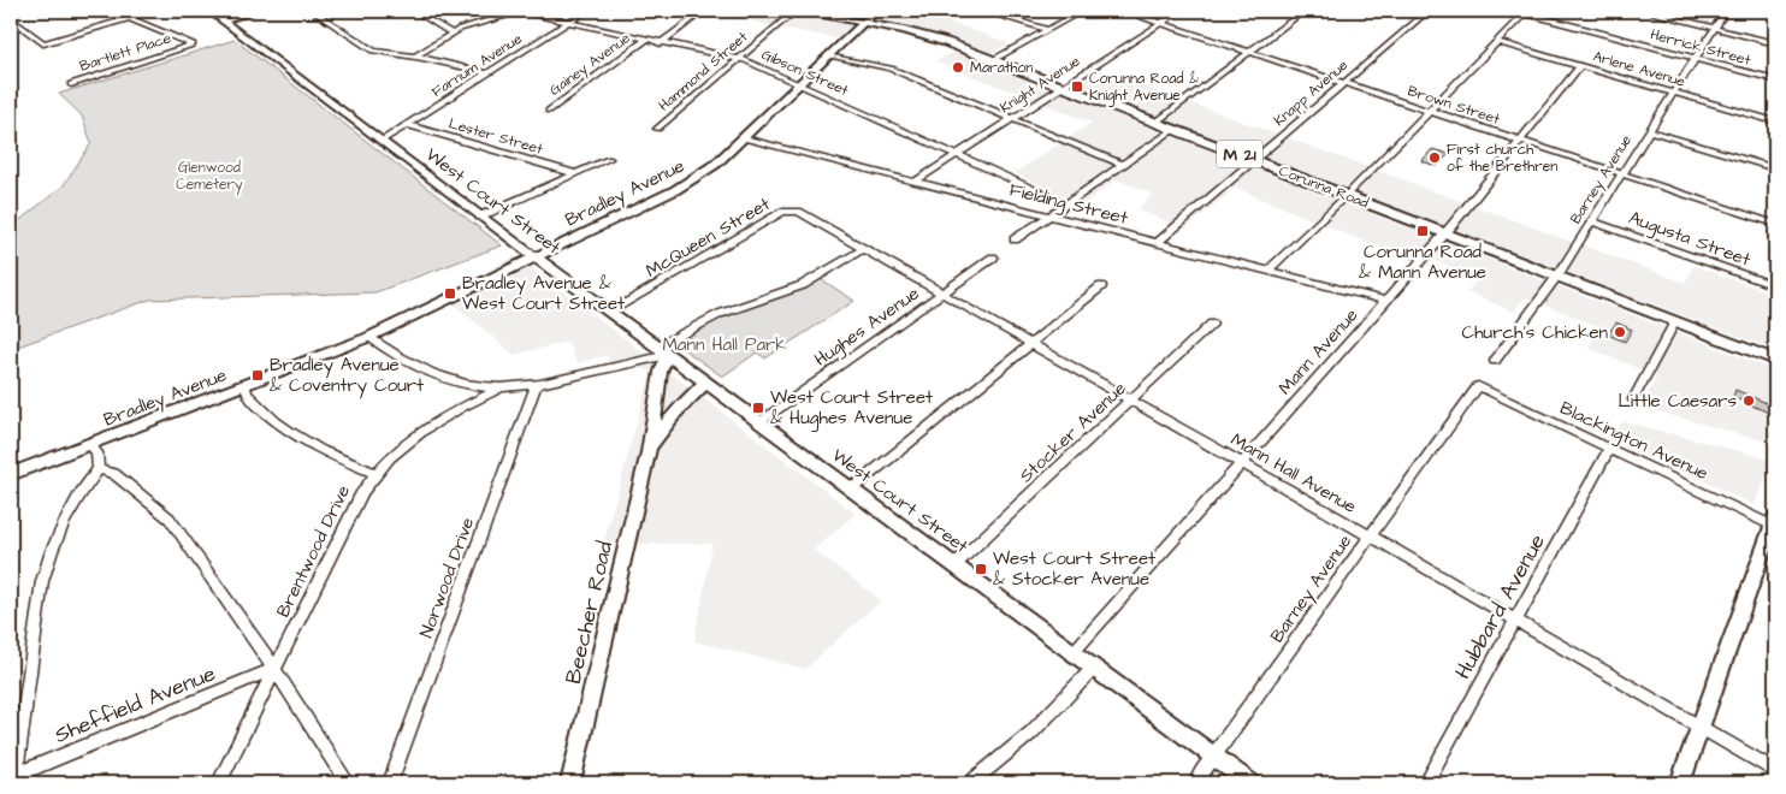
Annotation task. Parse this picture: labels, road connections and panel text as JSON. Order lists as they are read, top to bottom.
{
  "streets": {
    "main road": ["M 21", "Corunna Road"],
    "street": [
      "Herrick Street",
      "Bartlett Place",
      "Gainey Avenue",
      "Farnum Avenue",
      "Arlene Avenue",
      "Hammond Street",
      "Gibson Street",
      "Knight Avenue",
      "Knapp Avenue",
      "Brown Street",
      "Lester Street",
      "Barney Avenue",
      "Bradley Avenue",
      "West Court Street",
      "Fielding Street",
      "McQueen Street",
      "Augusta Street",
      "Hughes Avenue",
      "Mann Avenue",
      "Stocker Avenue",
      "Blackington Avenue",
      "Mann Hall Avenue",
      "Brentwood Drive",
      "Norwood Drive",
      "Hubbard Avenue",
      "Beecher Road",
      "Sheffield Avenue"
    ]
  },
  "crossings": [
    ["Herrick Street", "Barney Avenue"],
    ["Gainey Avenue", "Gibson Street"],
    ["Farnum Avenue", "Gibson Street"],
    ["Farnum Avenue", "Lester Street"],
    ["Farnum Avenue", "West Court Street"],
    ["Arlene Avenue", "Barney Avenue"],
    ["Arlene Avenue", "Mann Avenue"],
    ["Hammond Street", "Gibson Street"],
    ["Hammond Street", "Corunna Road"],
    ["Gibson Street", "Knight Avenue"],
    ["Gibson Street", "Bradley Avenue"],
    ["Knight Avenue", "Brown Street"],
    ["Knight Avenue", "Corunna Road"],
    ["Knight Avenue", "Fielding Street"],
    ["Knapp Avenue", "Brown Street"],
    ["Knapp Avenue", "Corunna Road"],
    ["Knapp Avenue", "Fielding Street"],
    ["Brown Street", "Barney Avenue"],
    ["Brown Street", "Mann Avenue"],
    ["Barney Avenue", "Corunna Road"],
    ["Barney Avenue", "West Court Street"],
    ["Barney Avenue", "Augusta Street"],
    ["Barney Avenue", "Blackington Avenue"],
    ["Barney Avenue", "Mann Hall Avenue"],
    ["Corunna Road", "Bradley Avenue"],
    ["Corunna Road", "Mann Avenue"],
    ["Bradley Avenue", "West Court Street"],
    ["Bradley Avenue", "Fielding Street"],
    ["West Court Street", "McQueen Street"],
    ["West Court Street", "Hughes Avenue"],
    ["West Court Street", "Mann Avenue"],
    ["West Court Street", "Stocker Avenue"],
    ["West Court Street", "Beecher Road"],
    ["Fielding Street", "Mann Avenue"],
    ["McQueen Street", "Mann Hall Avenue"],
    ["Hughes Avenue", "Mann Hall Avenue"],
    ["Mann Avenue", "Mann Hall Avenue"],
    ["Stocker Avenue", "Mann Hall Avenue"],
    ["Blackington Avenue", "Hubbard Avenue"],
    ["Mann Hall Avenue", "Hubbard Avenue"],
    ["Brentwood Drive", "Sheffield Avenue"]
  ],
  "parks": ["Glenwood Cemetery", "Mann Hall Park"],
  "places": {
    "other": [
      "Marathon",
      "First church of the Brethren",
      "Church's Chicken",
      "Little Caesars"
    ],
    "transit": [
      "Corunna Road & Knight Avenue",
      "Corunna Road & Mann Avenue",
      "Bradley Avenue & West Court Street",
      "Bradley Avenue & Coventry Court",
      "West Court Street & Hughes Avenue",
      "West Court Street & Stocker Avenue"
    ]
  }
}
